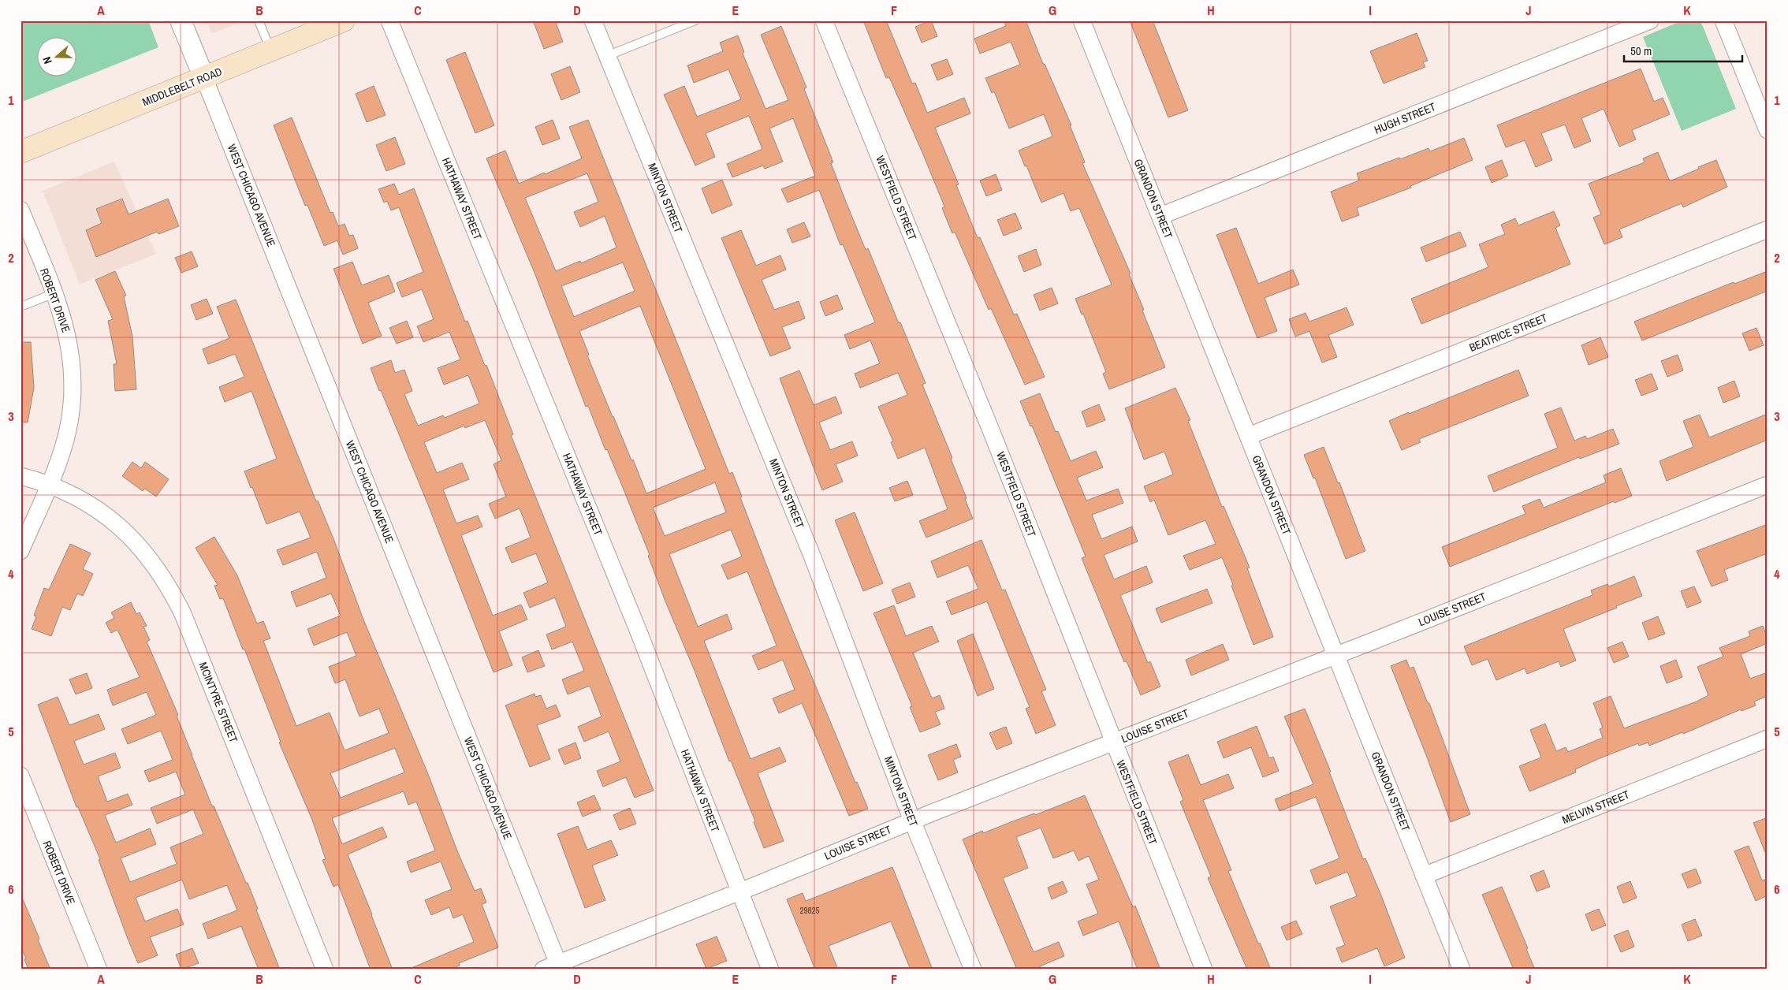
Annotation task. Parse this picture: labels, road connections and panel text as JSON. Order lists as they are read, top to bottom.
{
  "streets": {
    "main road": ["MIDDLEBELT ROAD"],
    "street": [
      "HUGH STREET",
      "WEST CHICAGO AVENUE",
      "MINTON STREET",
      "WESTFIELD STREET",
      "HATHAWAY STREET",
      "GRANDON STREET",
      "ROBERT DRIVE",
      "BEATRICE STREET",
      "LOUISE STREET",
      "MCINTYRE STREET",
      "MELVIN STREET"
    ]
  },
  "crossings": [
    ["MIDDLEBELT ROAD", "WEST CHICAGO AVENUE"],
    ["HUGH STREET", "GRANDON STREET"],
    ["WEST CHICAGO AVENUE", "LOUISE STREET"],
    ["MINTON STREET", "LOUISE STREET"],
    ["WESTFIELD STREET", "LOUISE STREET"],
    ["HATHAWAY STREET", "LOUISE STREET"],
    ["GRANDON STREET", "BEATRICE STREET"],
    ["GRANDON STREET", "LOUISE STREET"],
    ["GRANDON STREET", "MELVIN STREET"],
    ["ROBERT DRIVE", "MCINTYRE STREET"]
  ],
  "house_numbers": ["29825"],
  "scale_bar": "50 m",
  "north": "left",
  "grid": {
    "columns": [
      "A",
      "B",
      "C",
      "D",
      "E",
      "F",
      "G",
      "H",
      "I",
      "J",
      "K"
    ],
    "rows": [
      "1",
      "2",
      "3",
      "4",
      "5",
      "6"
    ]
  }
}
